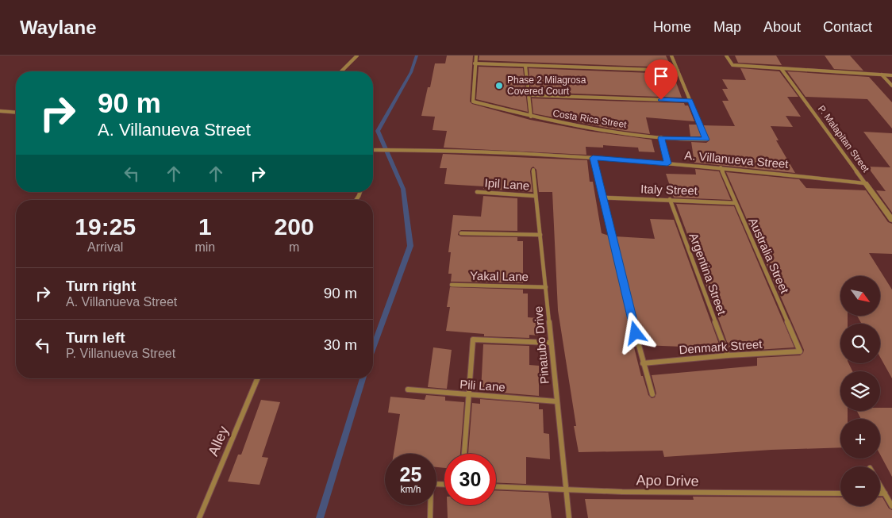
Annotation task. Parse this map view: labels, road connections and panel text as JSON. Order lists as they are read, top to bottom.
{
  "streets": {
    "street": [
      "Costa Rica Street",
      "P. Malapitan Street",
      "A. Villanueva Street",
      "Ipil Lane",
      "Italy Street",
      "Australia Street",
      "Argentina Street",
      "Yakal Lane",
      "Pinatubo Drive",
      "Denmark Street",
      "Pili Lane",
      "Alley",
      "Apo Drive"
    ]
  },
  "crossings": [
    ["P. Malapitan Street", "A. Villanueva Street"],
    ["A. Villanueva Street", "Australia Street"],
    ["Ipil Lane", "Pinatubo Drive"],
    ["Italy Street", "Australia Street"],
    ["Italy Street", "Argentina Street"],
    ["Australia Street", "Denmark Street"],
    ["Argentina Street", "Denmark Street"],
    ["Yakal Lane", "Pinatubo Drive"],
    ["Pinatubo Drive", "Pili Lane"],
    ["Pinatubo Drive", "Apo Drive"]
  ],
  "places": ["Phase 2 Milagrosa Covered Court"],
  "north": "bottom right",
  "page": {
    "header": "Waylane",
    "nav": [
      "Home",
      "Map",
      "About",
      "Contact"
    ],
    "turn": ["90 m", "A. Villanueva Street"],
    "eta": [
      "19:25",
      "Arrival",
      "1",
      "min",
      "200",
      "m"
    ],
    "list": [
      {
        "name": "Turn right",
        "note": "A. Villanueva Street",
        "value": "90 m"
      },
      {
        "name": "Turn left",
        "note": "P. Villanueva Street",
        "value": "30 m"
      }
    ],
    "map_buttons": ["+", "−"],
    "speed": "25 km/h",
    "limit": "30"
  }
}
